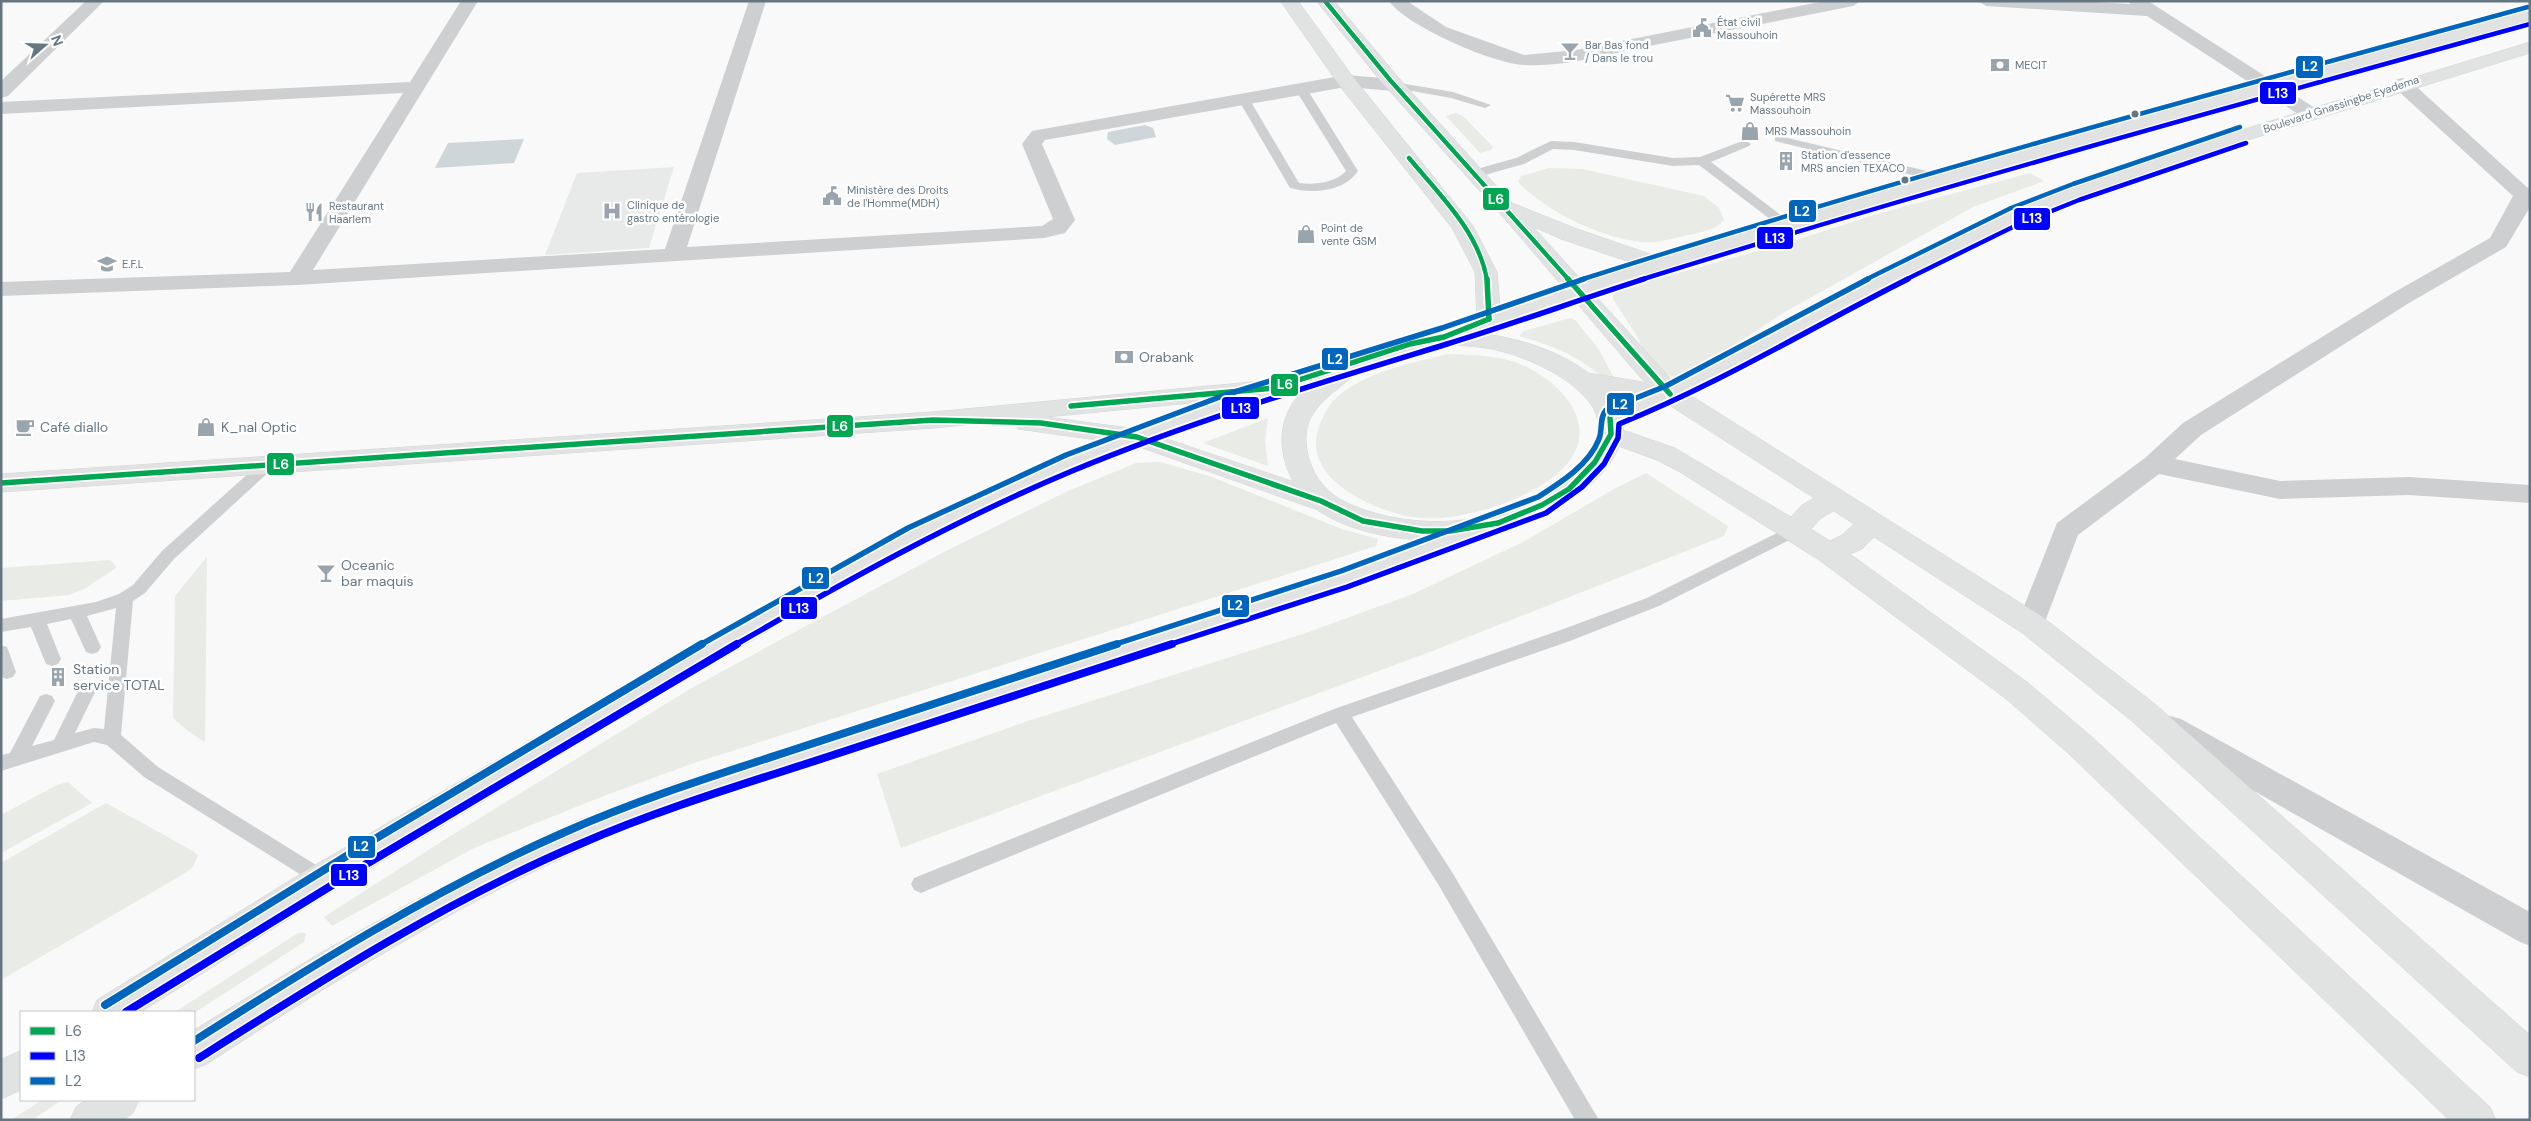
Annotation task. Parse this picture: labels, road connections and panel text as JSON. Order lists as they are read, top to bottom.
{
  "streets": {
    "main road": ["Boulevard Gnassingbe Eyadema"]
  },
  "places": {
    "public building": ["État civil Massouhoin", "Ministère des Droits de l'Homme(MDH)"],
    "bar": ["Bar Bas fond / Dans le trou", "Oceanic bar maquis"],
    "bank": ["MECIT", "Orabank"],
    "supermarket": ["Supérette MRS Massouhoin"],
    "shop": ["MRS Massouhoin", "Point de vente GSM", "K_nal Optic"],
    "building": ["Station d'essence MRS ancien TEXACO", "Station service TOTAL"],
    "hospital": ["Clinique de gastro entérologie"],
    "restaurant": ["Restaurant Haarlem"],
    "school or university": ["E.F.L"],
    "cafe": ["Café diallo"]
  },
  "lines": ["transit line L6", "transit line L2", "transit line L13"],
  "legend": ["L6", "L13", "L2"],
  "north": "right"
}
